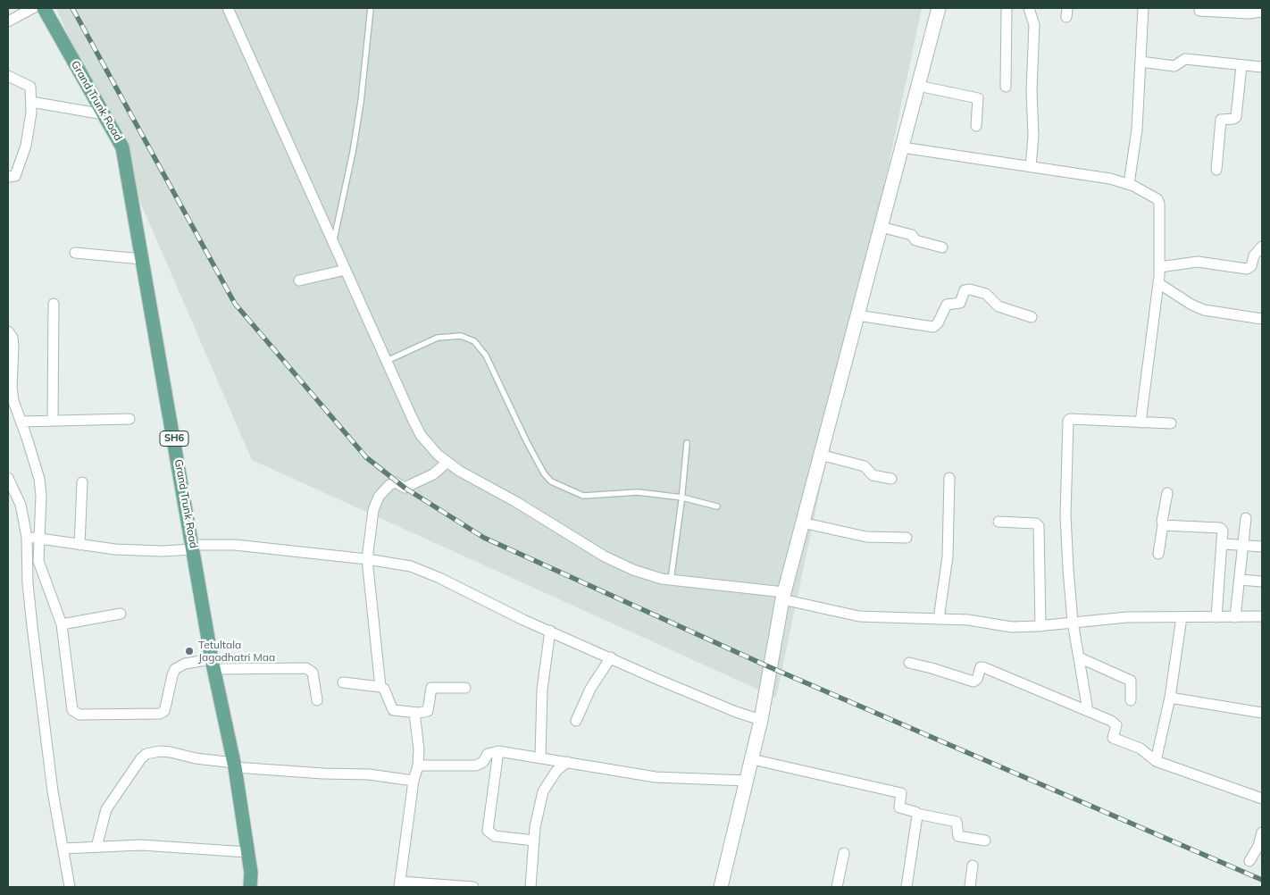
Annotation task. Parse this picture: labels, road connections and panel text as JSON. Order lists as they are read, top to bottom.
{
  "streets": {
    "main road": ["Grand Trunk Road", "SH6"]
  },
  "places": ["Tetultala Jagadhatri Maa"]
}
